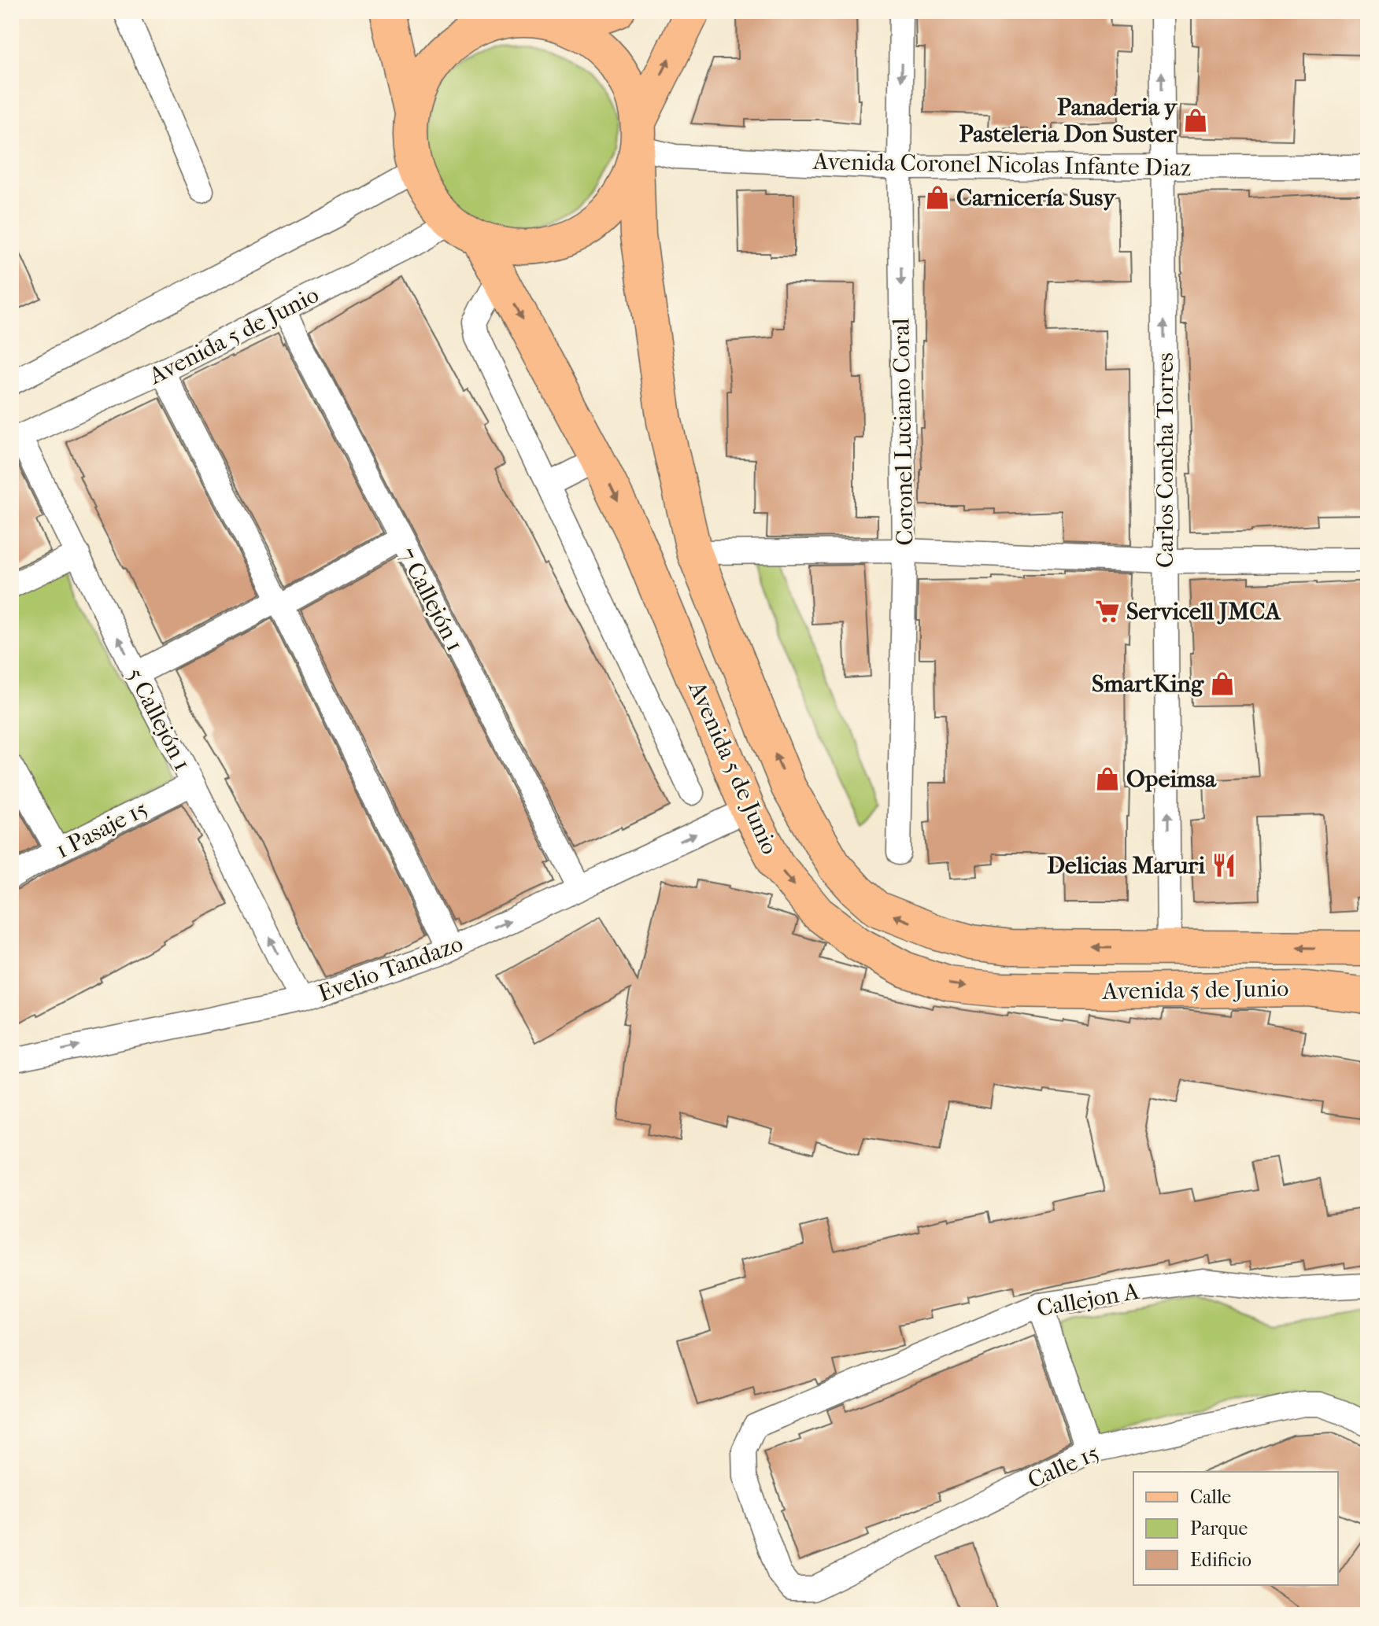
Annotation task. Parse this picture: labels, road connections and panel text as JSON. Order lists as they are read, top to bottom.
{
  "streets": {
    "main road": ["Avenida 5 de Junio"],
    "street": [
      "Avenida Coronel Nicolas Infante Diaz",
      "Coronel Luciano Coral",
      "Carlos Concha Torres",
      "7 Callejón 1",
      "5 Callejón 1",
      "1 Pasaje 15",
      "Evelio Tandazo",
      "Callejon A",
      "Calle 15"
    ]
  },
  "crossings": [
    ["Avenida Coronel Nicolas Infante Diaz", "Avenida 5 de Junio"],
    ["Avenida Coronel Nicolas Infante Diaz", "Coronel Luciano Coral"],
    ["Avenida Coronel Nicolas Infante Diaz", "Carlos Concha Torres"],
    ["Avenida 5 de Junio", "Carlos Concha Torres"],
    ["Avenida 5 de Junio", "7 Callejón 1"],
    ["Avenida 5 de Junio", "5 Callejón 1"],
    ["Avenida 5 de Junio", "Evelio Tandazo"],
    ["7 Callejón 1", "Evelio Tandazo"],
    ["5 Callejón 1", "1 Pasaje 15"],
    ["5 Callejón 1", "Evelio Tandazo"],
    ["Callejon A", "Calle 15"]
  ],
  "one_way": ["Coronel Luciano Coral", "Carlos Concha Torres", "Evelio Tandazo"],
  "places": {
    "shop": [
      "Panaderia y Pasteleria Don Suster",
      "Carnicería Susy",
      "SmartKing",
      "Opeimsa"
    ],
    "supermarket": ["Servicell JMCA"],
    "restaurant": ["Delicias Maruri"]
  },
  "legend": ["Calle", "Parque", "Edificio"]
}
